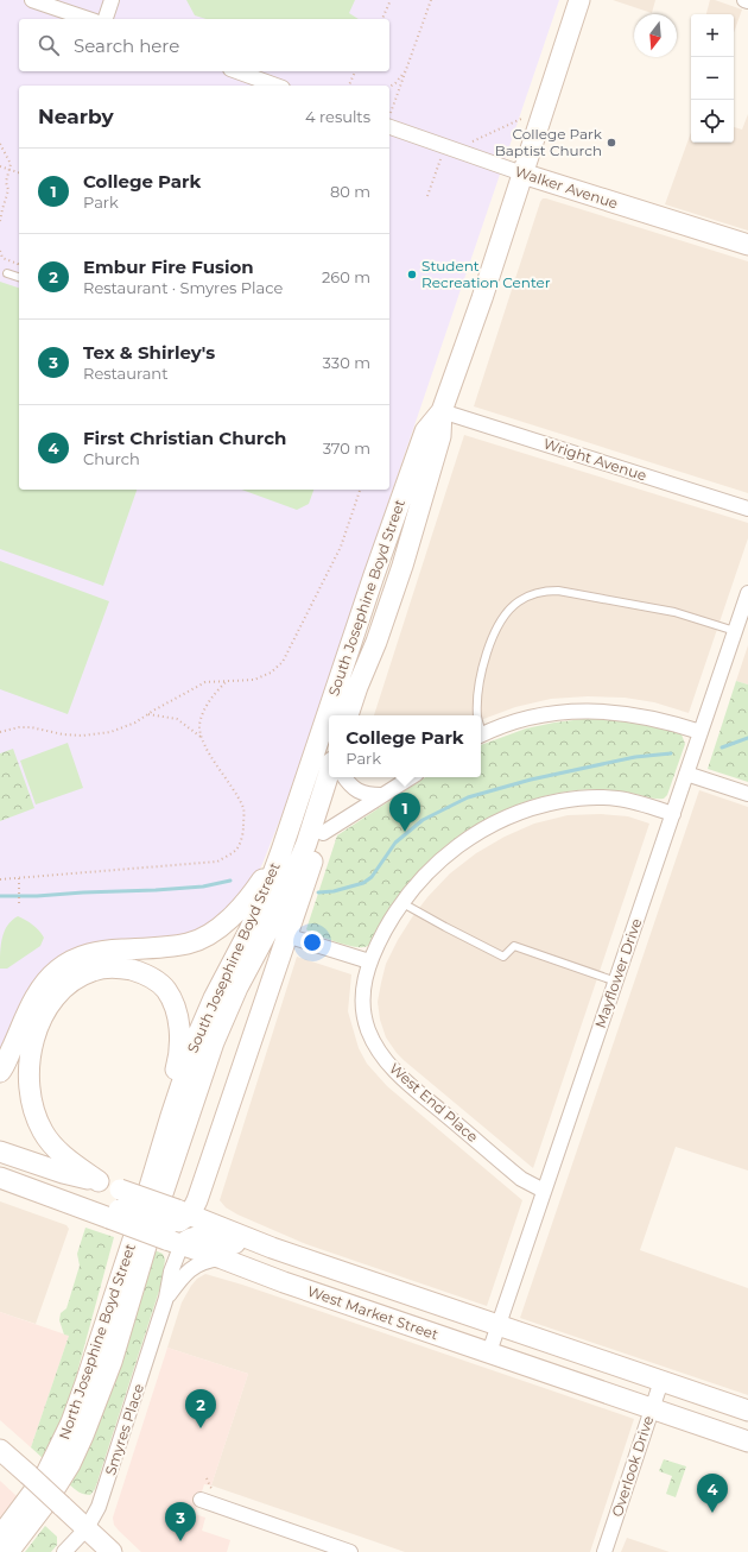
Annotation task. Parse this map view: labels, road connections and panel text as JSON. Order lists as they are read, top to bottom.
{
  "streets": {
    "main road": [
      "Walker Avenue",
      "South Josephine Boyd Street",
      "West Market Street",
      "North Josephine Boyd Street"
    ],
    "street": [
      "Wright Avenue",
      "Mayflower Drive",
      "West End Place",
      "Smyres Place",
      "Overlook Drive"
    ]
  },
  "crossings": [
    ["Walker Avenue", "South Josephine Boyd Street"],
    ["Wright Avenue", "South Josephine Boyd Street"],
    ["South Josephine Boyd Street", "West Market Street"],
    ["South Josephine Boyd Street", "North Josephine Boyd Street"],
    ["South Josephine Boyd Street", "Smyres Place"],
    ["Mayflower Drive", "West End Place"],
    ["Mayflower Drive", "West Market Street"],
    ["West Market Street", "North Josephine Boyd Street"],
    ["West Market Street", "Smyres Place"],
    ["West Market Street", "Overlook Drive"],
    ["North Josephine Boyd Street", "Smyres Place"]
  ],
  "places": ["College Park Baptist Church", "Student Recreation Center"],
  "north": "bottom",
  "page": {
    "map_buttons": ["+", "−"],
    "search": "Search here",
    "heading": ["Nearby", "4 results"],
    "list": [
      {
        "mark": "1",
        "name": "College Park",
        "note": "Park",
        "value": "80 m"
      },
      {
        "mark": "2",
        "name": "Embur Fire Fusion",
        "note": "Restaurant · Smyres Place",
        "value": "260 m"
      },
      {
        "mark": "3",
        "name": "Tex & Shirley's",
        "note": "Restaurant",
        "value": "330 m"
      },
      {
        "mark": "4",
        "name": "First Christian Church",
        "note": "Church",
        "value": "370 m"
      }
    ],
    "popup": ["College Park", "Park"],
    "pins": [
      "1",
      "2",
      "4",
      "3"
    ]
  }
}
